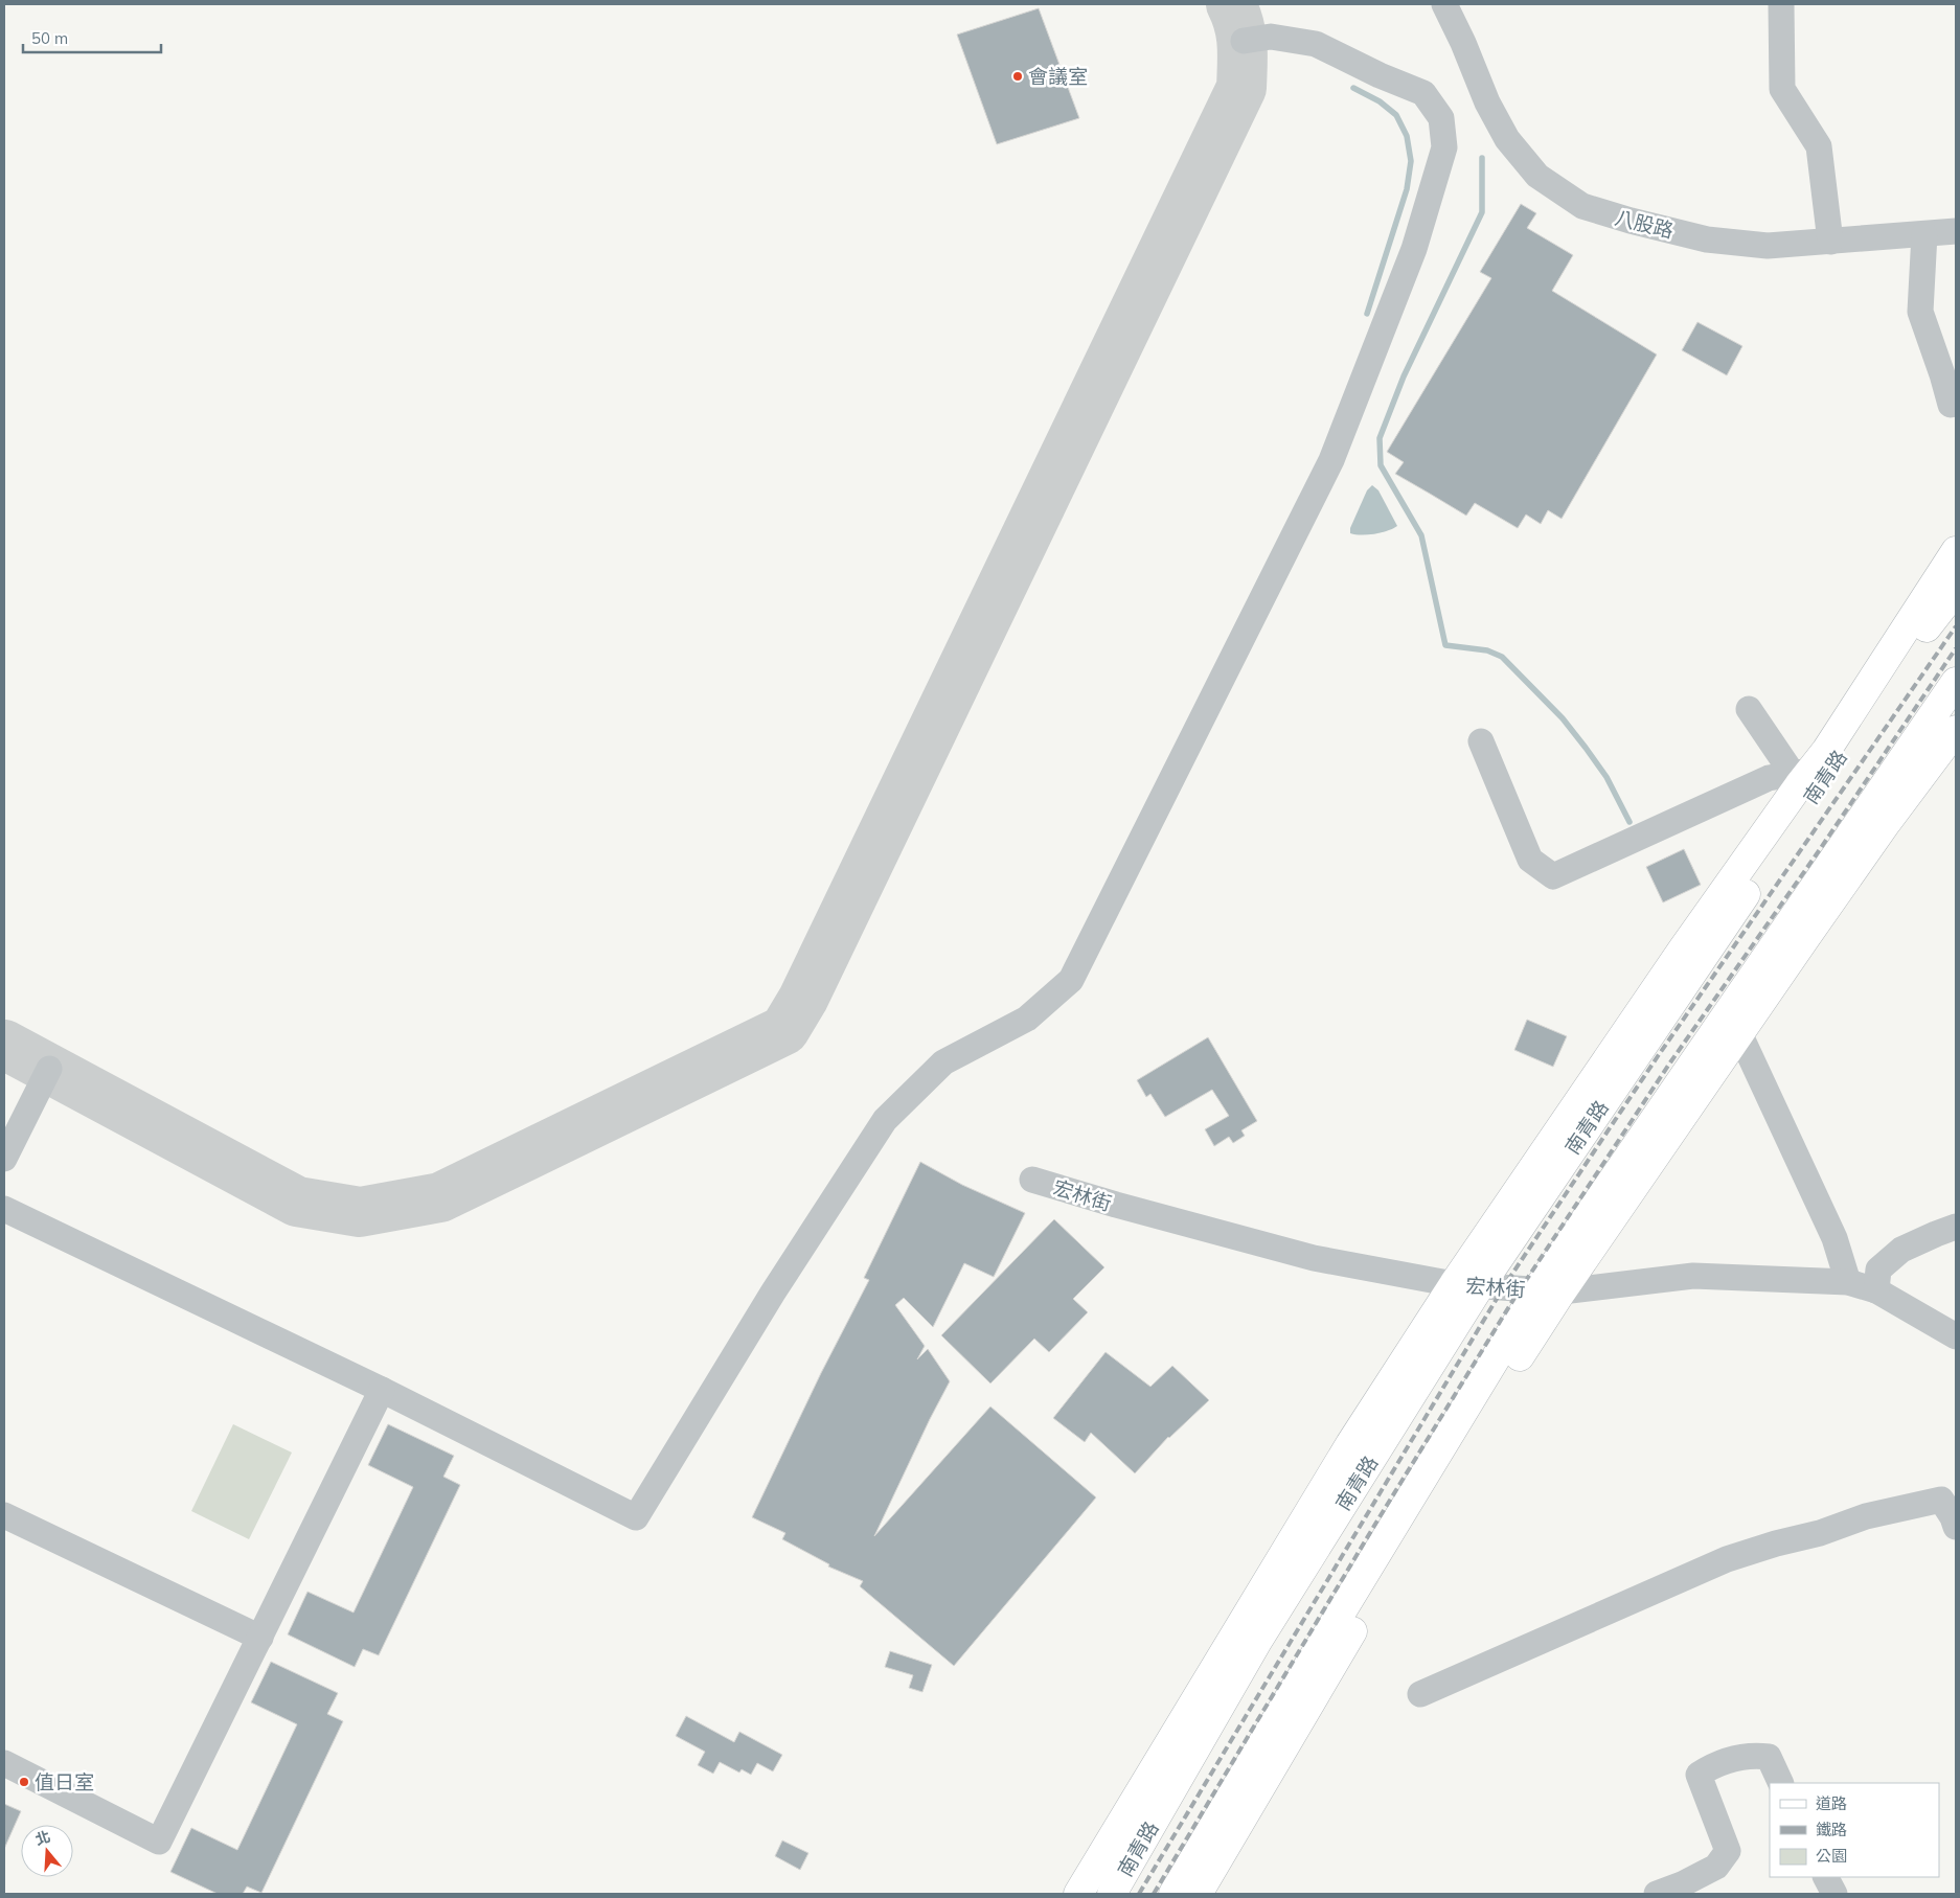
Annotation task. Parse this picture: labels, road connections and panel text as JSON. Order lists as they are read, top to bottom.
{
  "streets": {
    "main road": ["南青路"],
    "street": ["八股路", "宏林街"]
  },
  "crossings": [
    ["南青路", "宏林街"]
  ],
  "places": ["會議室", "值日室"],
  "legend": ["道路", "鐵路", "公園"],
  "scale_bar": "50 m",
  "north": "top"
}
